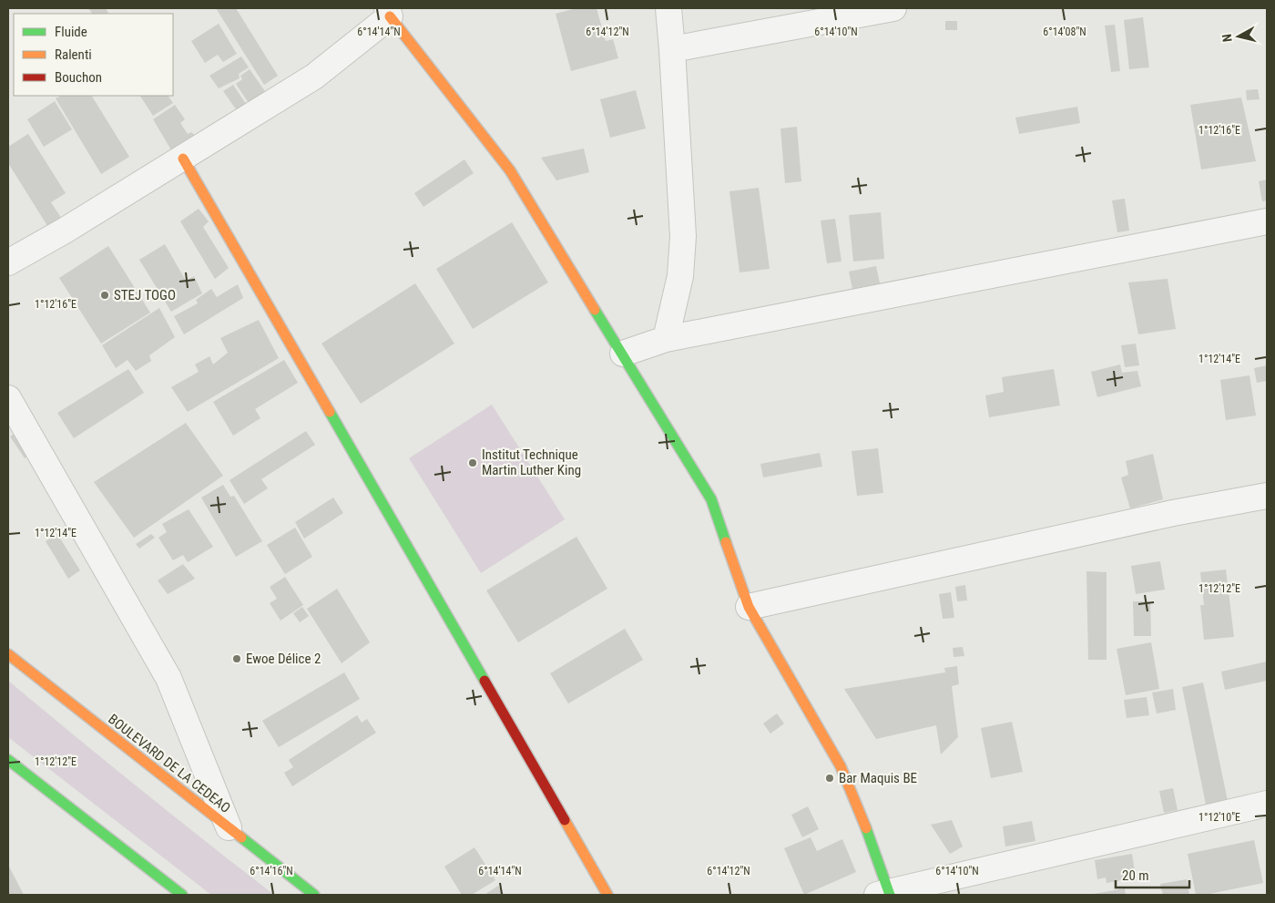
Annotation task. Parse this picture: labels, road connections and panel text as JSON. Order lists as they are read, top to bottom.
{
  "streets": {
    "street": ["BOULEVARD DE LA CEDEAO"]
  },
  "places": [
    "STEJ TOGO",
    "Institut Technique Martin Luther King",
    "Ewoe Délice 2",
    "Bar Maquis BE"
  ],
  "legend": ["Fluide", "Ralenti", "Bouchon"],
  "scale_bar": "20 m",
  "north": "left",
  "coordinates": [
    "6°14'14\"N",
    "6°14'12\"N",
    "6°14'10\"N",
    "6°14'08\"N",
    "1°12'16\"E",
    "1°12'14\"E",
    "1°12'12\"E",
    "1°12'10\"E",
    "6°14'16\"N"
  ]
}
